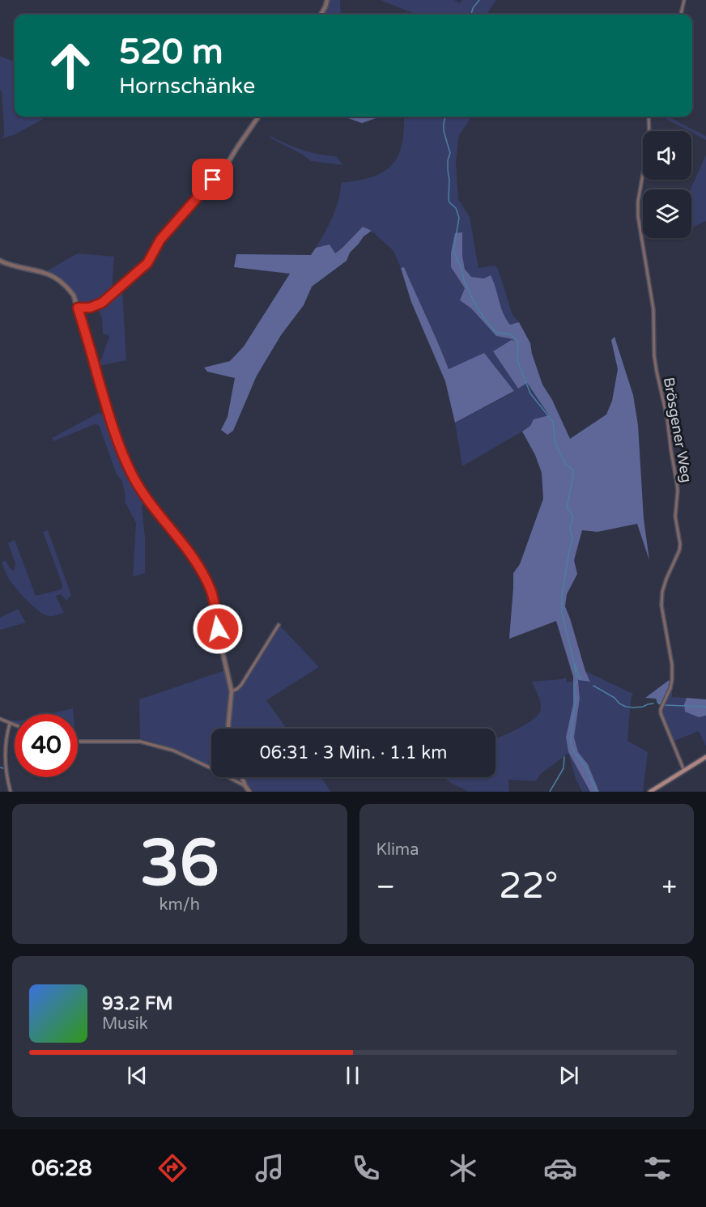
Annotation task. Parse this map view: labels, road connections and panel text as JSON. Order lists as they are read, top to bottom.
{
  "streets": {
    "street": ["Brösgener Weg"]
  },
  "page": {
    "turn": ["520 m", "Hornschänke"],
    "limit": "40",
    "trip": "06:31 · 3 Min. · 1.1 km",
    "tile": [
      ["36", "km/h"],
      "Klima"
    ],
    "heat": ["−", "22°", "+"],
    "song": ["93.2 FM", "Musik"],
    "tabs": "06:28"
  }
}
